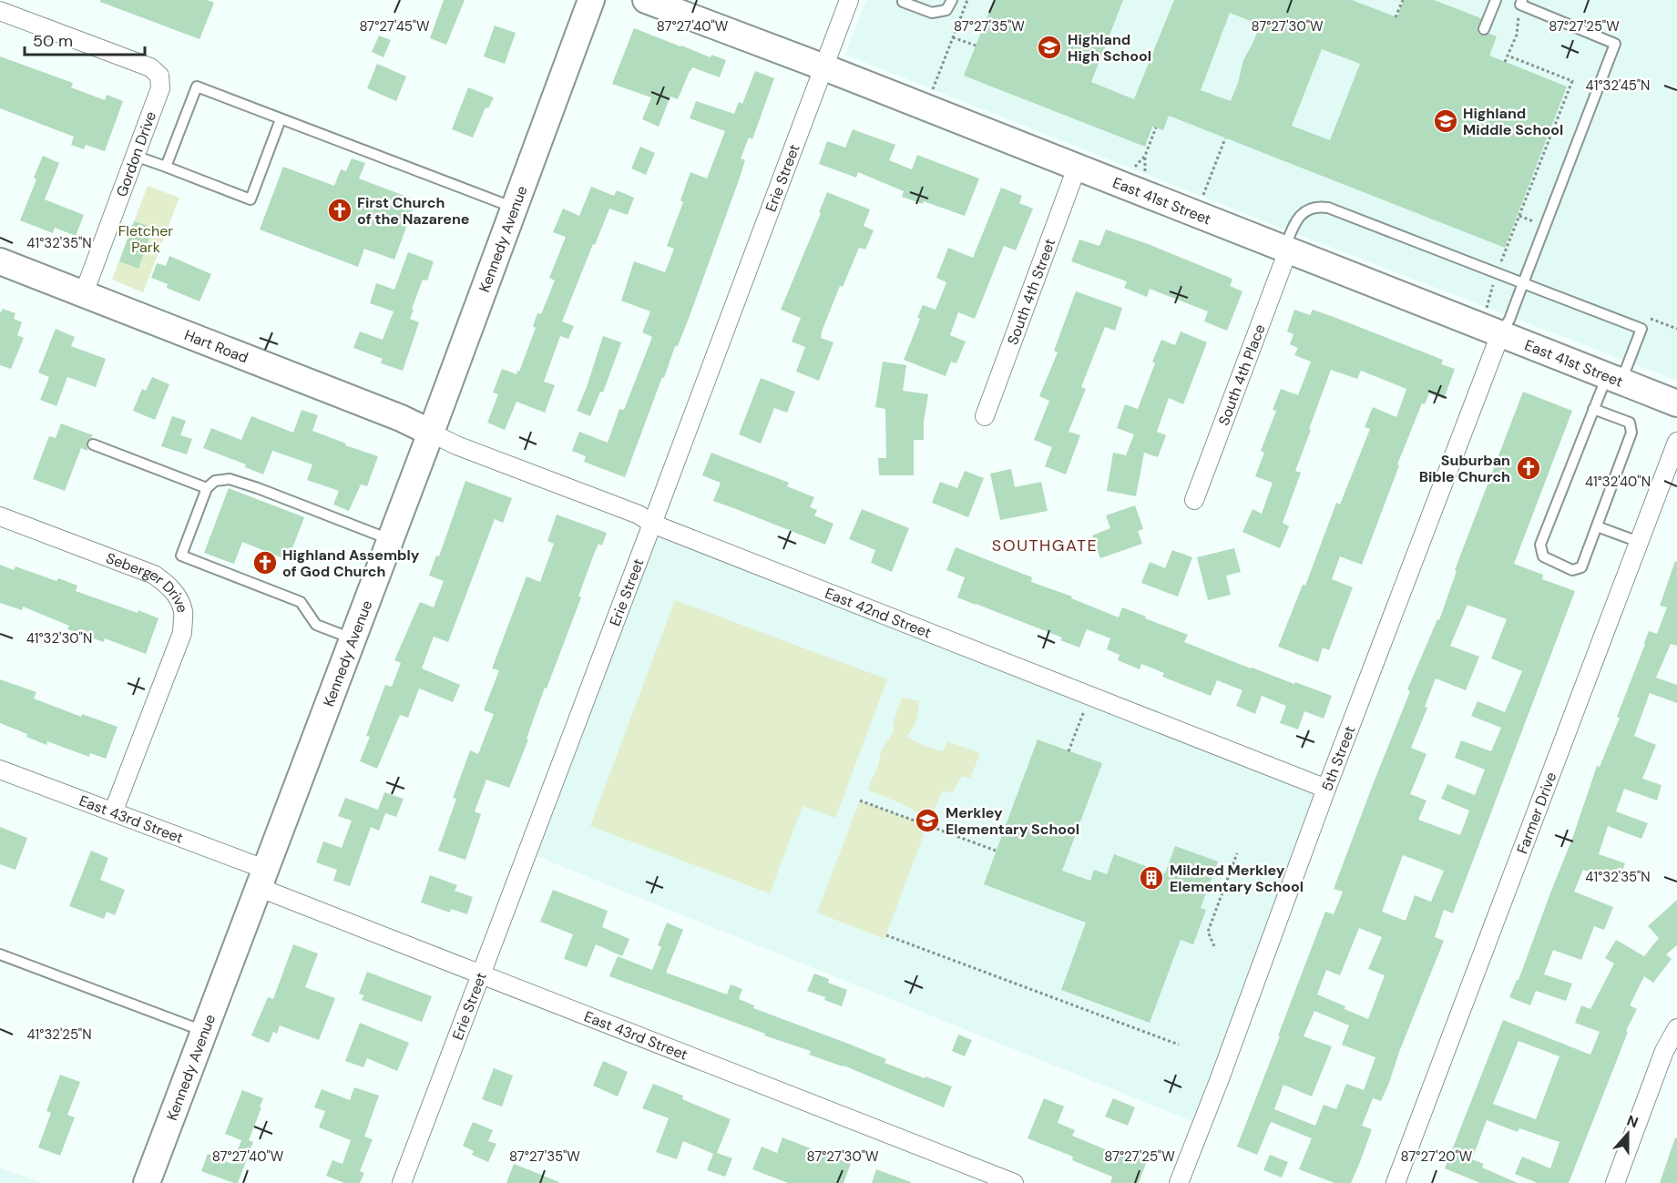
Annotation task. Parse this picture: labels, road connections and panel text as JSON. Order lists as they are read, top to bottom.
{
  "streets": {
    "street": [
      "Gordon Drive",
      "Erie Street",
      "East 41st Street",
      "Kennedy Avenue",
      "South 4th Street",
      "Hart Road",
      "South 4th Place",
      "Seberger Drive",
      "East 42nd Street",
      "5th Street",
      "Farmer Drive",
      "East 43rd Street"
    ]
  },
  "crossings": [
    ["Gordon Drive", "Hart Road"],
    ["Erie Street", "East 41st Street"],
    ["Erie Street", "East 42nd Street"],
    ["Erie Street", "East 43rd Street"],
    ["East 41st Street", "South 4th Street"],
    ["East 41st Street", "South 4th Place"],
    ["East 41st Street", "5th Street"],
    ["Kennedy Avenue", "Hart Road"],
    ["Kennedy Avenue", "East 42nd Street"],
    ["Kennedy Avenue", "East 43rd Street"],
    ["Hart Road", "East 42nd Street"],
    ["Seberger Drive", "East 43rd Street"],
    ["East 42nd Street", "5th Street"]
  ],
  "districts": ["SOUTHGATE"],
  "parks": ["Fletcher Park"],
  "places": {
    "school or university": ["Highland High School", "Highland Middle School", "Merkley Elementary School"],
    "church": ["First Church of the Nazarene", "Suburban Bible Church", "Highland Assembly of God Church"],
    "building": ["Mildred Merkley Elementary School"]
  },
  "scale_bar": "50 m",
  "north": "top",
  "coordinates": [
    "87°27'25\"W",
    "87°27'45\"W",
    "87°27'40\"W",
    "87°27'35\"W",
    "87°27'30\"W",
    "41°32'45\"N",
    "41°32'35\"N",
    "41°32'40\"N",
    "41°32'30\"N",
    "41°32'25\"N",
    "87°27'20\"W"
  ]
}
